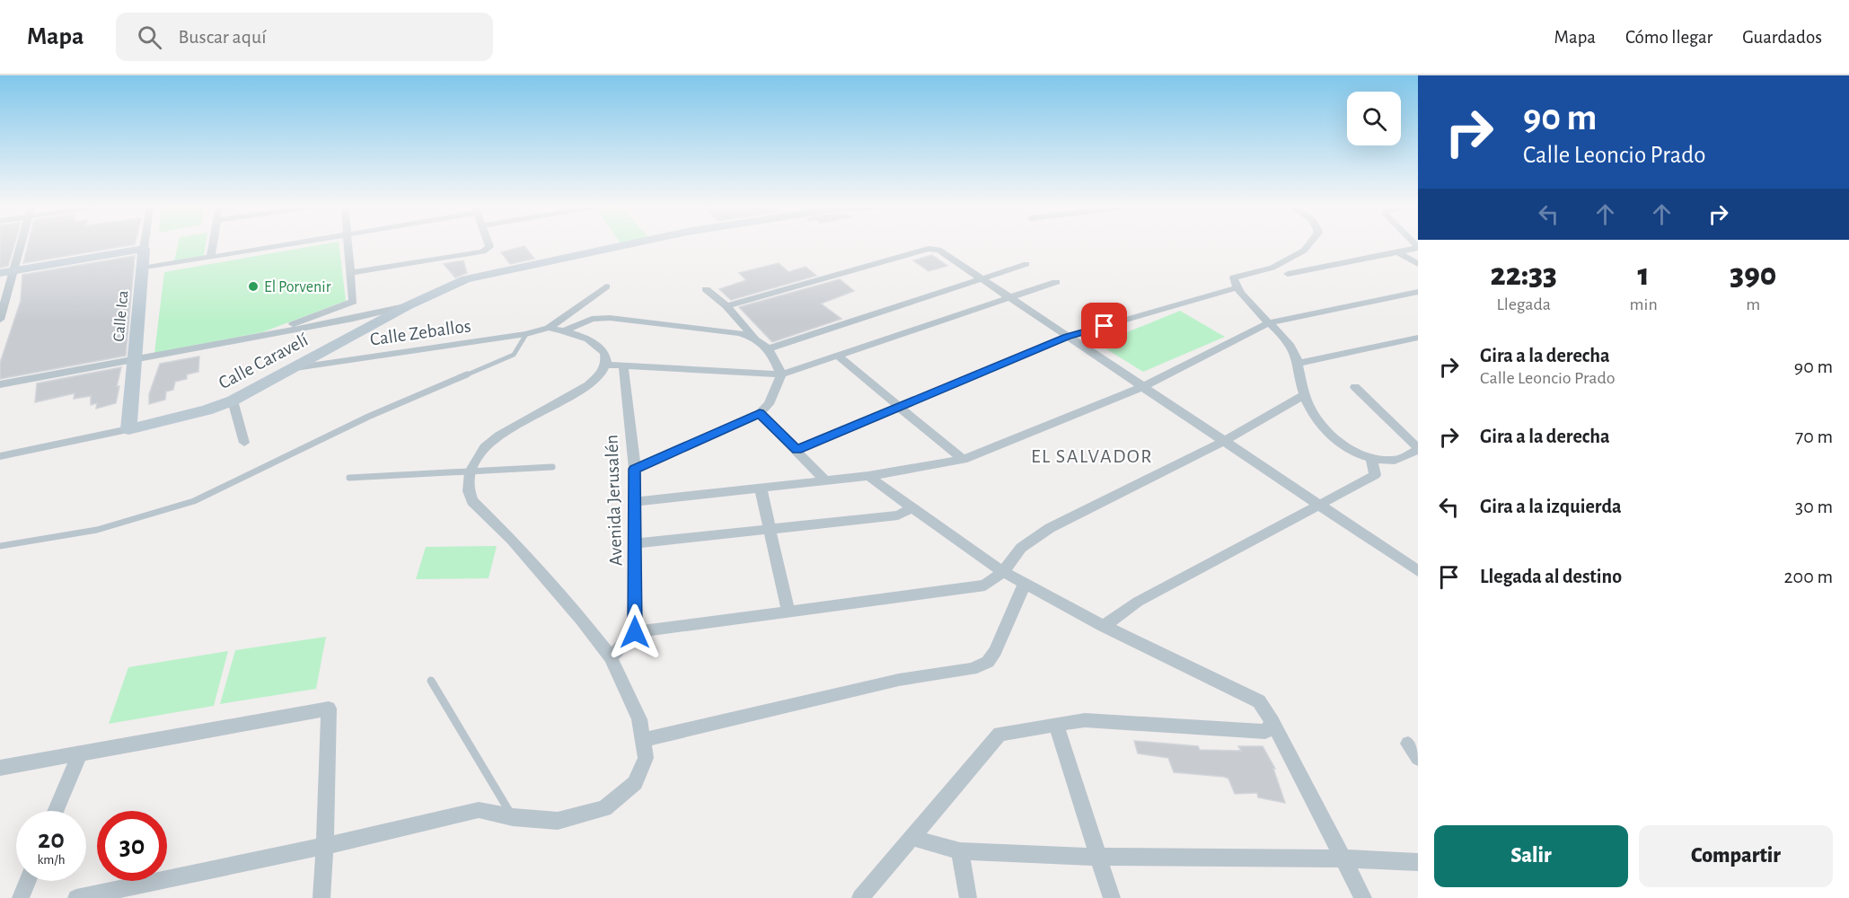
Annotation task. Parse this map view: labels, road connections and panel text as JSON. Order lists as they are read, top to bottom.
{
  "streets": {
    "street": [
      "Calle Ica",
      "Calle Zeballos",
      "Calle Caravelí",
      "Avenida Jerusalén"
    ]
  },
  "crossings": [
    ["Calle Ica", "Calle Caravelí"],
    ["Calle Zeballos", "Calle Caravelí"]
  ],
  "districts": ["EL SALVADOR"],
  "places": ["El Porvenir"],
  "page": {
    "header": "Mapa",
    "search": "Buscar aquí",
    "nav": ["Mapa", "Cómo llegar", "Guardados"],
    "turn": ["90 m", "Calle Leoncio Prado"],
    "eta": [
      "22:33",
      "Llegada",
      "1",
      "min",
      "390",
      "m"
    ],
    "list": [
      {
        "name": "Gira a la derecha",
        "note": "Calle Leoncio Prado",
        "value": "90 m"
      },
      {
        "name": "Gira a la derecha",
        "value": "70 m"
      },
      {
        "name": "Gira a la izquierda",
        "value": "30 m"
      },
      {
        "name": "Llegada al destino",
        "value": "200 m"
      }
    ],
    "speed": "20 km/h",
    "limit": "30",
    "buttons": ["Salir", "Compartir"]
  }
}
